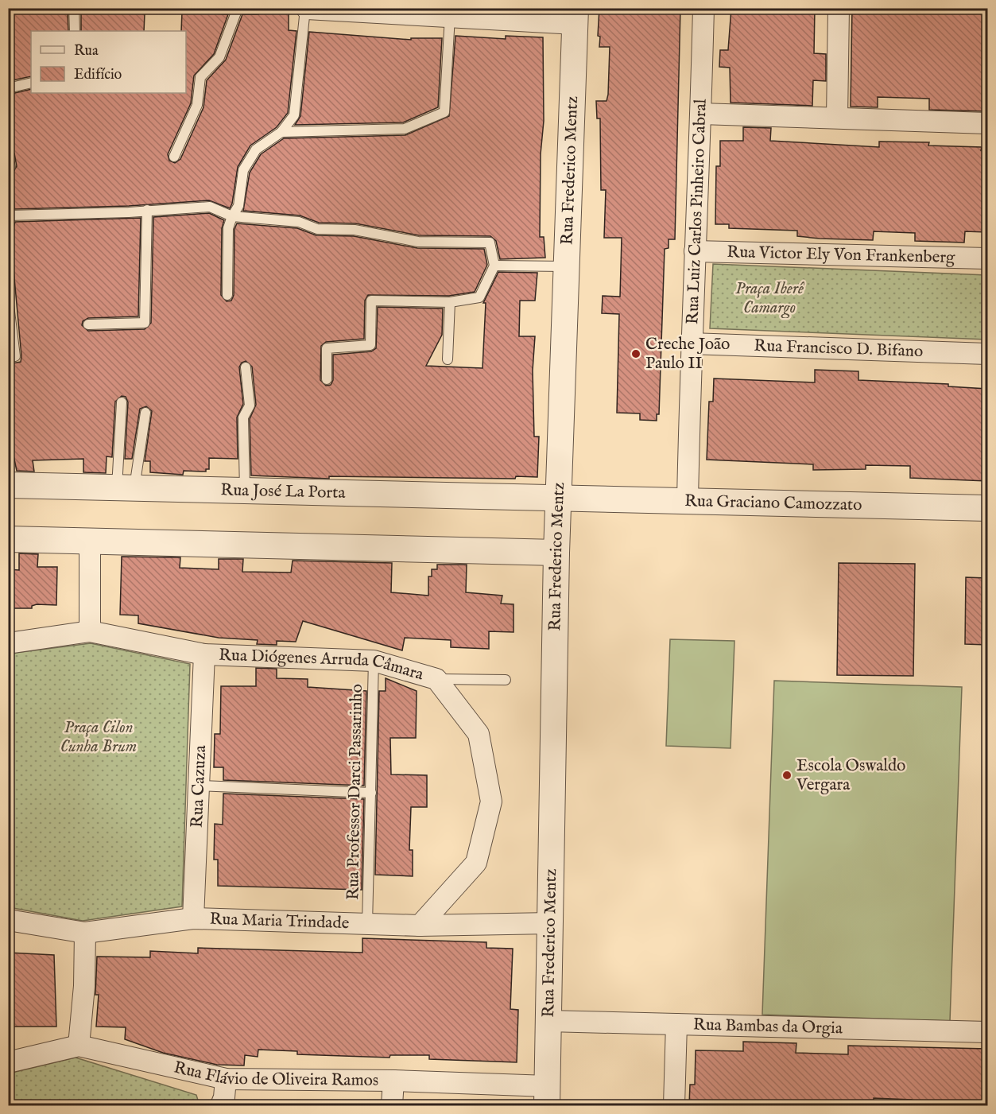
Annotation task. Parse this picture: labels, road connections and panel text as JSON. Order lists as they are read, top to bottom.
{
  "streets": {
    "street": [
      "Rua Frederico Mentz",
      "Rua Luiz Carlos Pinheiro Cabral",
      "Rua Victor Ely Von Frankenberg",
      "Rua Francisco D. Bifano",
      "Rua José La Porta",
      "Rua Graciano Camozzato",
      "Rua Diógenes Arruda Câmara",
      "Rua Cazuza",
      "Rua Maria Trindade",
      "Rua Bambas da Orgia",
      "Rua Flávio de Oliveira Ramos"
    ],
    "lane": ["Rua Professor Darci Passarinho"]
  },
  "crossings": [
    ["Rua Frederico Mentz", "Rua José La Porta"],
    ["Rua Frederico Mentz", "Rua Graciano Camozzato"],
    ["Rua Frederico Mentz", "Rua Maria Trindade"],
    ["Rua Frederico Mentz", "Rua Bambas da Orgia"],
    ["Rua Frederico Mentz", "Rua Flávio de Oliveira Ramos"],
    ["Rua Luiz Carlos Pinheiro Cabral", "Rua Victor Ely Von Frankenberg"],
    ["Rua Luiz Carlos Pinheiro Cabral", "Rua Francisco D. Bifano"],
    ["Rua Luiz Carlos Pinheiro Cabral", "Rua Graciano Camozzato"],
    ["Rua José La Porta", "Rua Graciano Camozzato"],
    ["Rua Diógenes Arruda Câmara", "Rua Cazuza"],
    ["Rua Diógenes Arruda Câmara", "Rua Professor Darci Passarinho"],
    ["Rua Diógenes Arruda Câmara", "Rua Maria Trindade"],
    ["Rua Cazuza", "Rua Maria Trindade"],
    ["Rua Professor Darci Passarinho", "Rua Maria Trindade"]
  ],
  "parks": ["Praça Iberê Camargo", "Praça Cilon Cunha Brum"],
  "places": ["Creche João Paulo II", "Escola Oswaldo Vergara"],
  "legend": ["Rua", "Edifício"]
}
